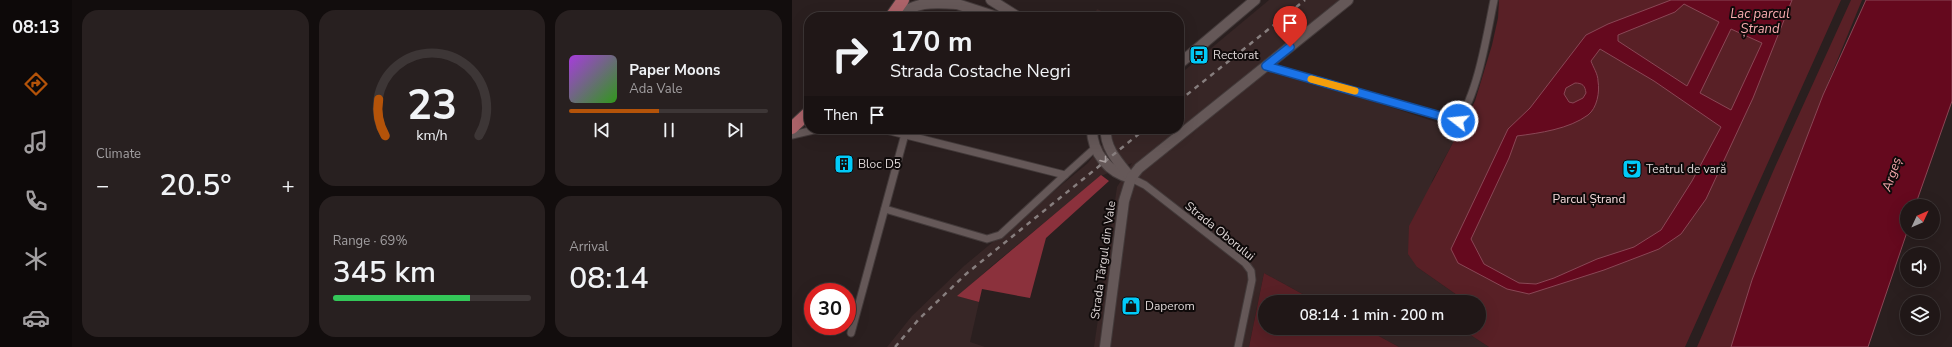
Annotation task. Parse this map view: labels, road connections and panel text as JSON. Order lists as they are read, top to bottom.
{
  "streets": {
    "main road": ["Strada Târgul din Vale"],
    "street": ["Strada Oborului"]
  },
  "crossings": [
    ["Strada Oborului", "Strada Târgul din Vale"]
  ],
  "water": ["Lac parcul Ștrand", "Argeș"],
  "parks": ["Parcul Ștrand"],
  "places": {
    "bus stop": ["Rectorat"],
    "building": ["Bloc D5"],
    "theatre": ["Teatrul de vară"],
    "shop": ["Daperom"]
  },
  "north": "top right",
  "page": {
    "tabs": "08:13",
    "tile": [
      "Climate",
      ["Range · 69%", "345 km"],
      ["Arrival", "08:14"]
    ],
    "turn": ["170 m", "Strada Costache Negri"],
    "song": ["Paper Moons", "Ada Vale"],
    "then": "Then",
    "heat": ["−", "20.5°", "+"],
    "limit": "30",
    "trip": "08:14 · 1 min · 200 m",
    "gauge": ["23", "km/h"]
  }
}
